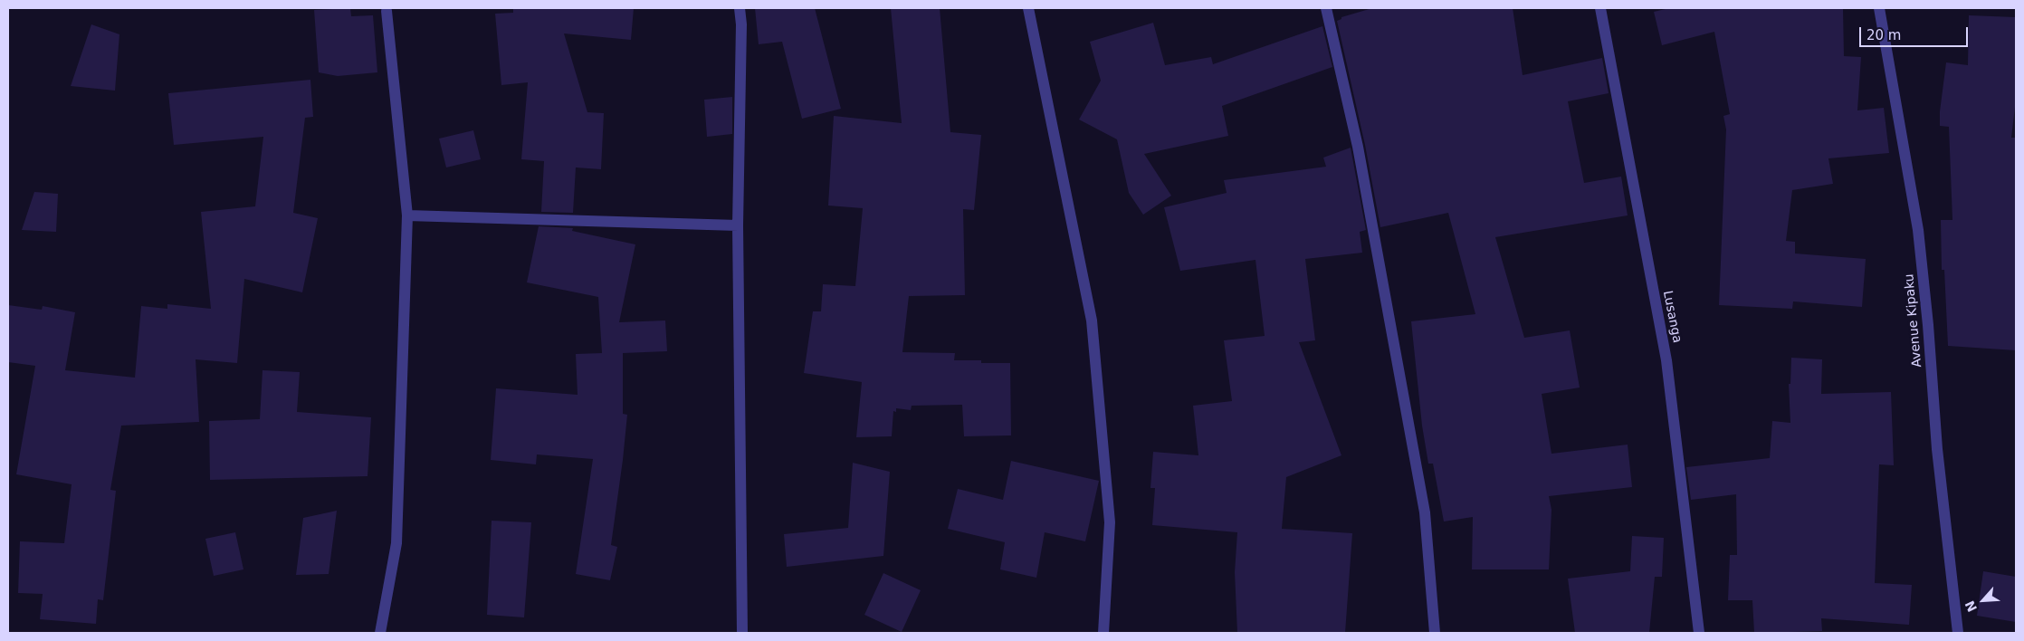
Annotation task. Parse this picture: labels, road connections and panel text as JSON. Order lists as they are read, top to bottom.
{
  "streets": {
    "street": ["Lusanga", "Avenue Kipaku"]
  },
  "scale_bar": "20 m",
  "north": "bottom left"
}
